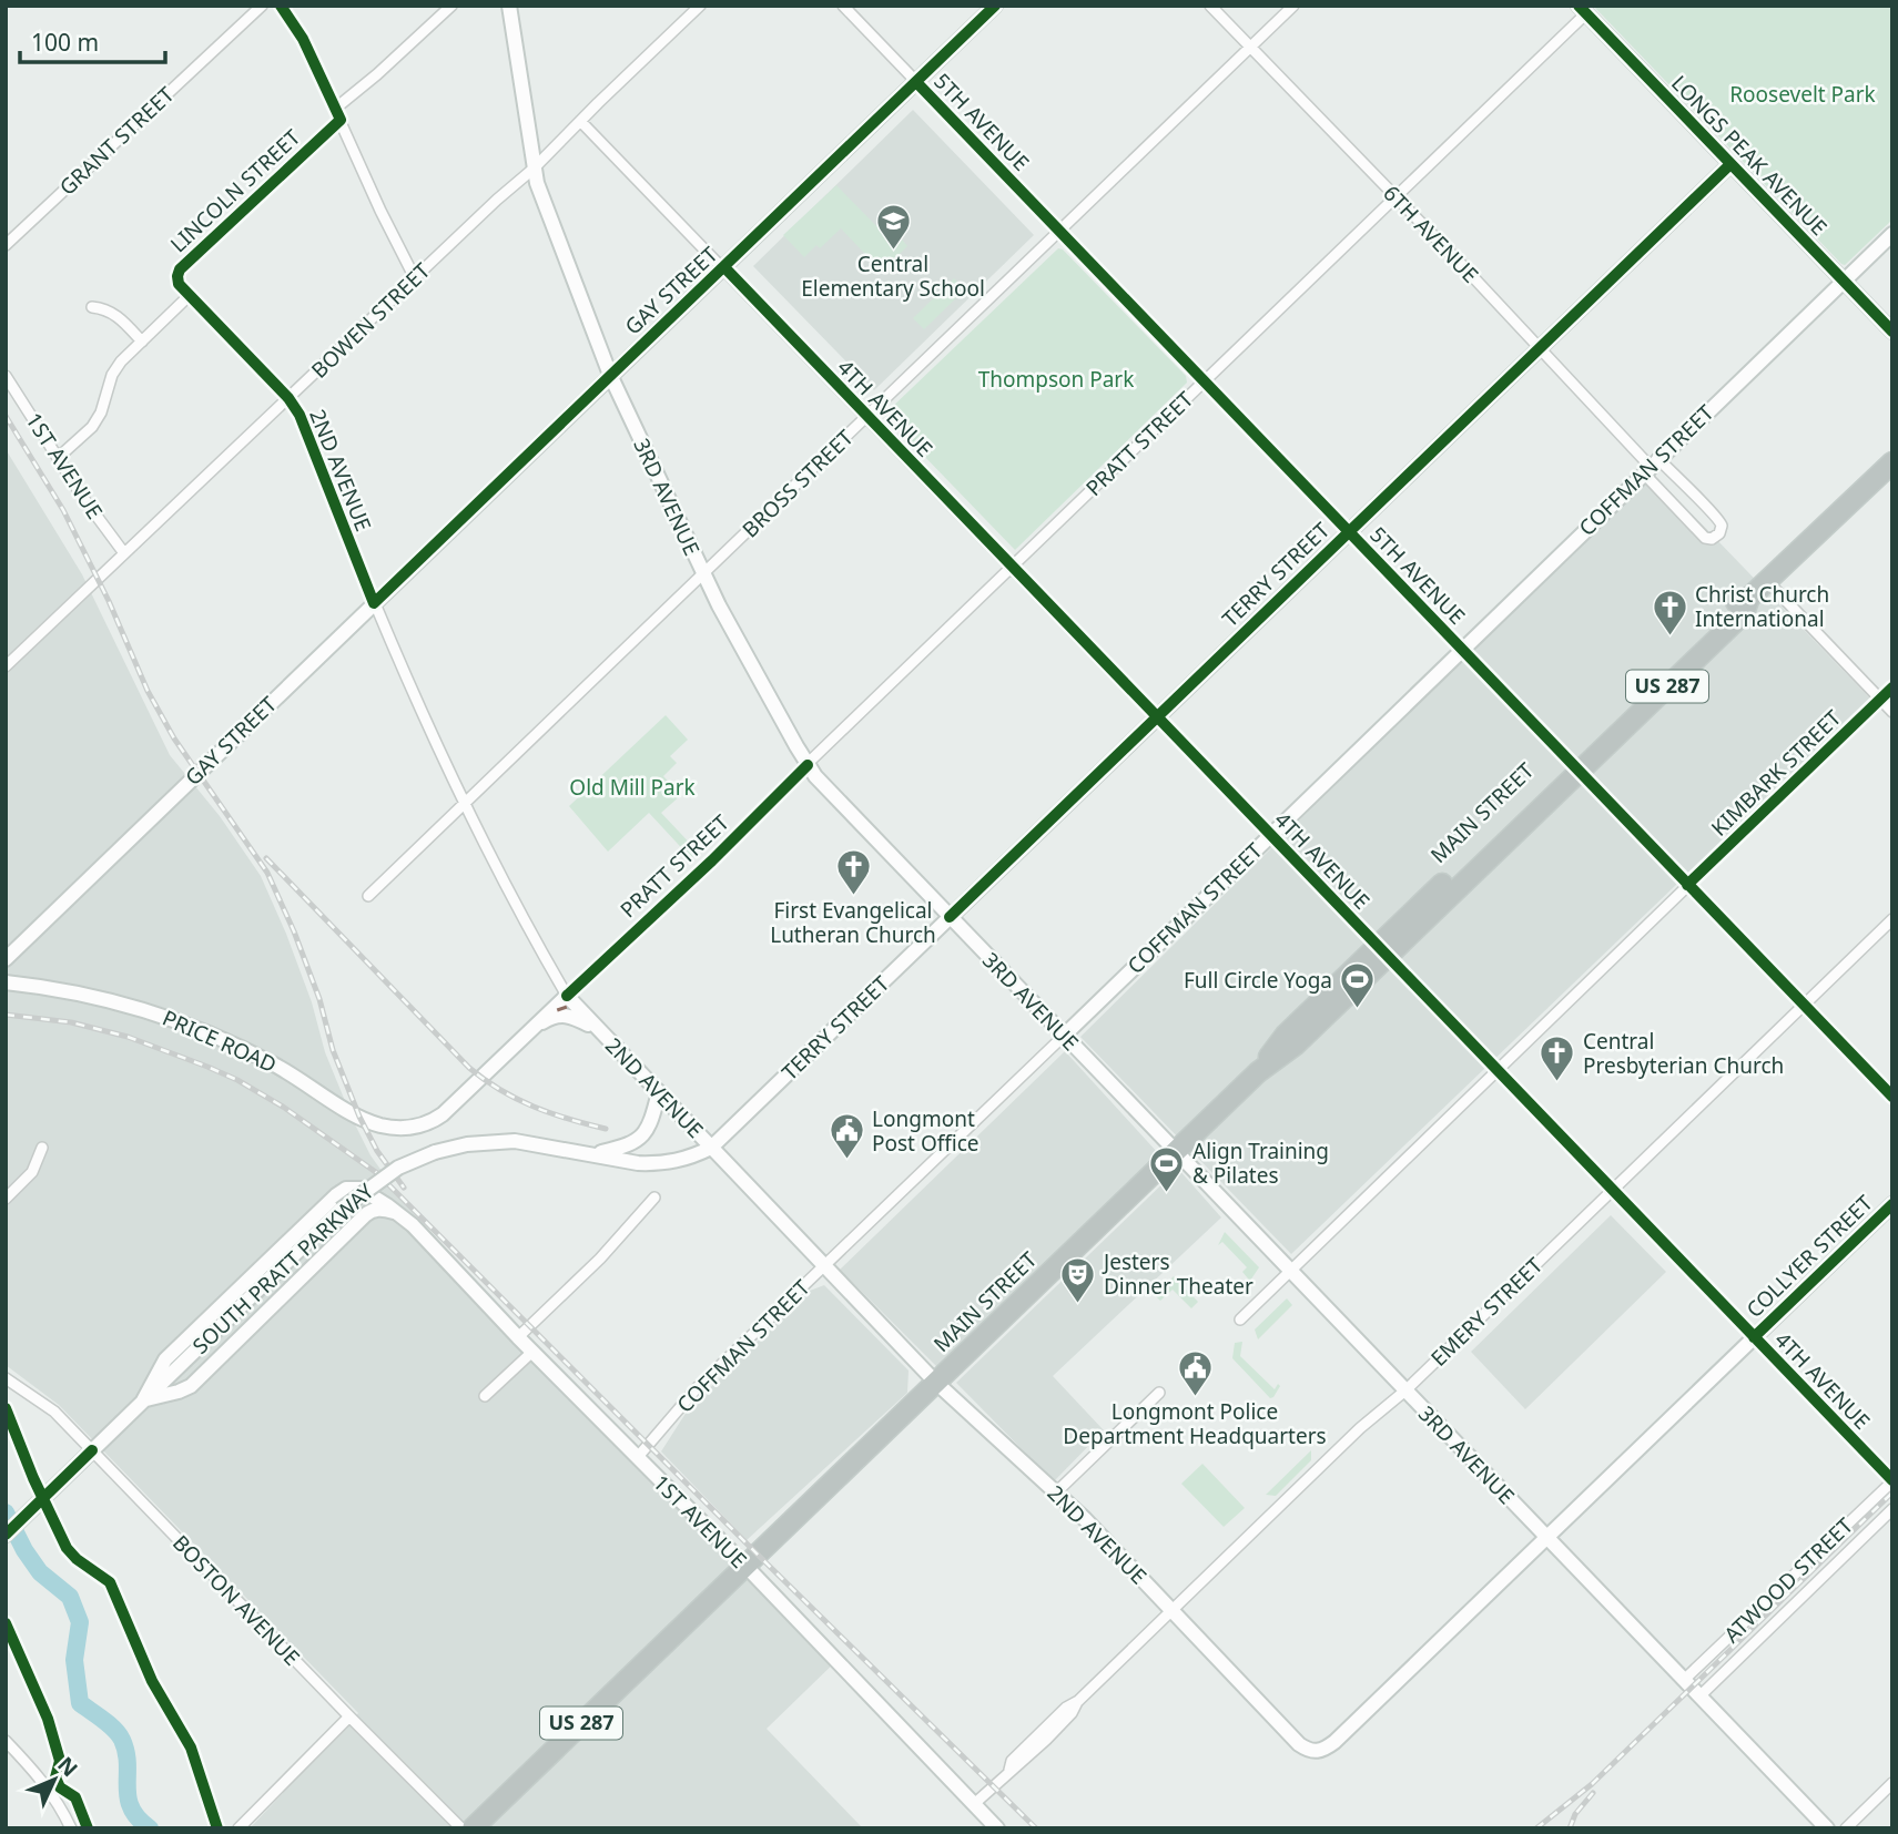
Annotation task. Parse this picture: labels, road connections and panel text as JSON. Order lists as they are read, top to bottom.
{
  "streets": {
    "highway": ["US 287", "MAIN STREET"],
    "street": [
      "5TH AVENUE",
      "GRANT STREET",
      "LONGS PEAK AVENUE",
      "LINCOLN STREET",
      "6TH AVENUE",
      "GAY STREET",
      "BOWEN STREET",
      "4TH AVENUE",
      "PRATT STREET",
      "1ST AVENUE",
      "2ND AVENUE",
      "COFFMAN STREET",
      "BROSS STREET",
      "3RD AVENUE",
      "TERRY STREET",
      "KIMBARK STREET",
      "PRICE ROAD",
      "COLLYER STREET",
      "SOUTH PRATT PARKWAY",
      "EMERY STREET",
      "ATWOOD STREET",
      "BOSTON AVENUE"
    ]
  },
  "crossings": [
    ["5TH AVENUE", "GAY STREET"],
    ["5TH AVENUE", "PRATT STREET"],
    ["5TH AVENUE", "COFFMAN STREET"],
    ["5TH AVENUE", "BROSS STREET"],
    ["5TH AVENUE", "TERRY STREET"],
    ["5TH AVENUE", "KIMBARK STREET"],
    ["5TH AVENUE", "MAIN STREET"],
    ["5TH AVENUE", "EMERY STREET"],
    ["LONGS PEAK AVENUE", "PRATT STREET"],
    ["LONGS PEAK AVENUE", "COFFMAN STREET"],
    ["LONGS PEAK AVENUE", "TERRY STREET"],
    ["LINCOLN STREET", "2ND AVENUE"],
    ["6TH AVENUE", "PRATT STREET"],
    ["6TH AVENUE", "COFFMAN STREET"],
    ["6TH AVENUE", "BROSS STREET"],
    ["6TH AVENUE", "TERRY STREET"],
    ["GAY STREET", "4TH AVENUE"],
    ["GAY STREET", "2ND AVENUE"],
    ["GAY STREET", "3RD AVENUE"],
    ["BOWEN STREET", "4TH AVENUE"],
    ["BOWEN STREET", "1ST AVENUE"],
    ["BOWEN STREET", "2ND AVENUE"],
    ["BOWEN STREET", "3RD AVENUE"],
    ["4TH AVENUE", "PRATT STREET"],
    ["4TH AVENUE", "COFFMAN STREET"],
    ["4TH AVENUE", "BROSS STREET"],
    ["4TH AVENUE", "TERRY STREET"],
    ["4TH AVENUE", "KIMBARK STREET"],
    ["4TH AVENUE", "MAIN STREET"],
    ["4TH AVENUE", "COLLYER STREET"],
    ["4TH AVENUE", "EMERY STREET"],
    ["4TH AVENUE", "ATWOOD STREET"],
    ["PRATT STREET", "2ND AVENUE"],
    ["PRATT STREET", "3RD AVENUE"],
    ["PRATT STREET", "PRICE ROAD"],
    ["1ST AVENUE", "COFFMAN STREET"],
    ["1ST AVENUE", "US 287"],
    ["1ST AVENUE", "MAIN STREET"],
    ["1ST AVENUE", "SOUTH PRATT PARKWAY"],
    ["1ST AVENUE", "EMERY STREET"],
    ["2ND AVENUE", "COFFMAN STREET"],
    ["2ND AVENUE", "BROSS STREET"],
    ["2ND AVENUE", "TERRY STREET"],
    ["2ND AVENUE", "MAIN STREET"],
    ["2ND AVENUE", "COLLYER STREET"],
    ["2ND AVENUE", "SOUTH PRATT PARKWAY"],
    ["2ND AVENUE", "EMERY STREET"],
    ["COFFMAN STREET", "3RD AVENUE"],
    ["BROSS STREET", "3RD AVENUE"],
    ["3RD AVENUE", "TERRY STREET"],
    ["3RD AVENUE", "KIMBARK STREET"],
    ["3RD AVENUE", "MAIN STREET"],
    ["3RD AVENUE", "COLLYER STREET"],
    ["3RD AVENUE", "EMERY STREET"],
    ["3RD AVENUE", "ATWOOD STREET"],
    ["TERRY STREET", "SOUTH PRATT PARKWAY"],
    ["US 287", "MAIN STREET"],
    ["SOUTH PRATT PARKWAY", "BOSTON AVENUE"]
  ],
  "parks": ["Roosevelt Park", "Thompson Park", "Old Mill Park"],
  "places": {
    "school or university": ["Central Elementary School"],
    "church": ["Christ Church International", "First Evangelical Lutheran Church", "Central Presbyterian Church"],
    "sports": ["Full Circle Yoga", "Align Training & Pilates"],
    "public building": ["Longmont Post Office", "Longmont Police Department Headquarters"],
    "theatre": ["Jesters Dinner Theater"]
  },
  "scale_bar": "100 m",
  "north": "top right"
}
